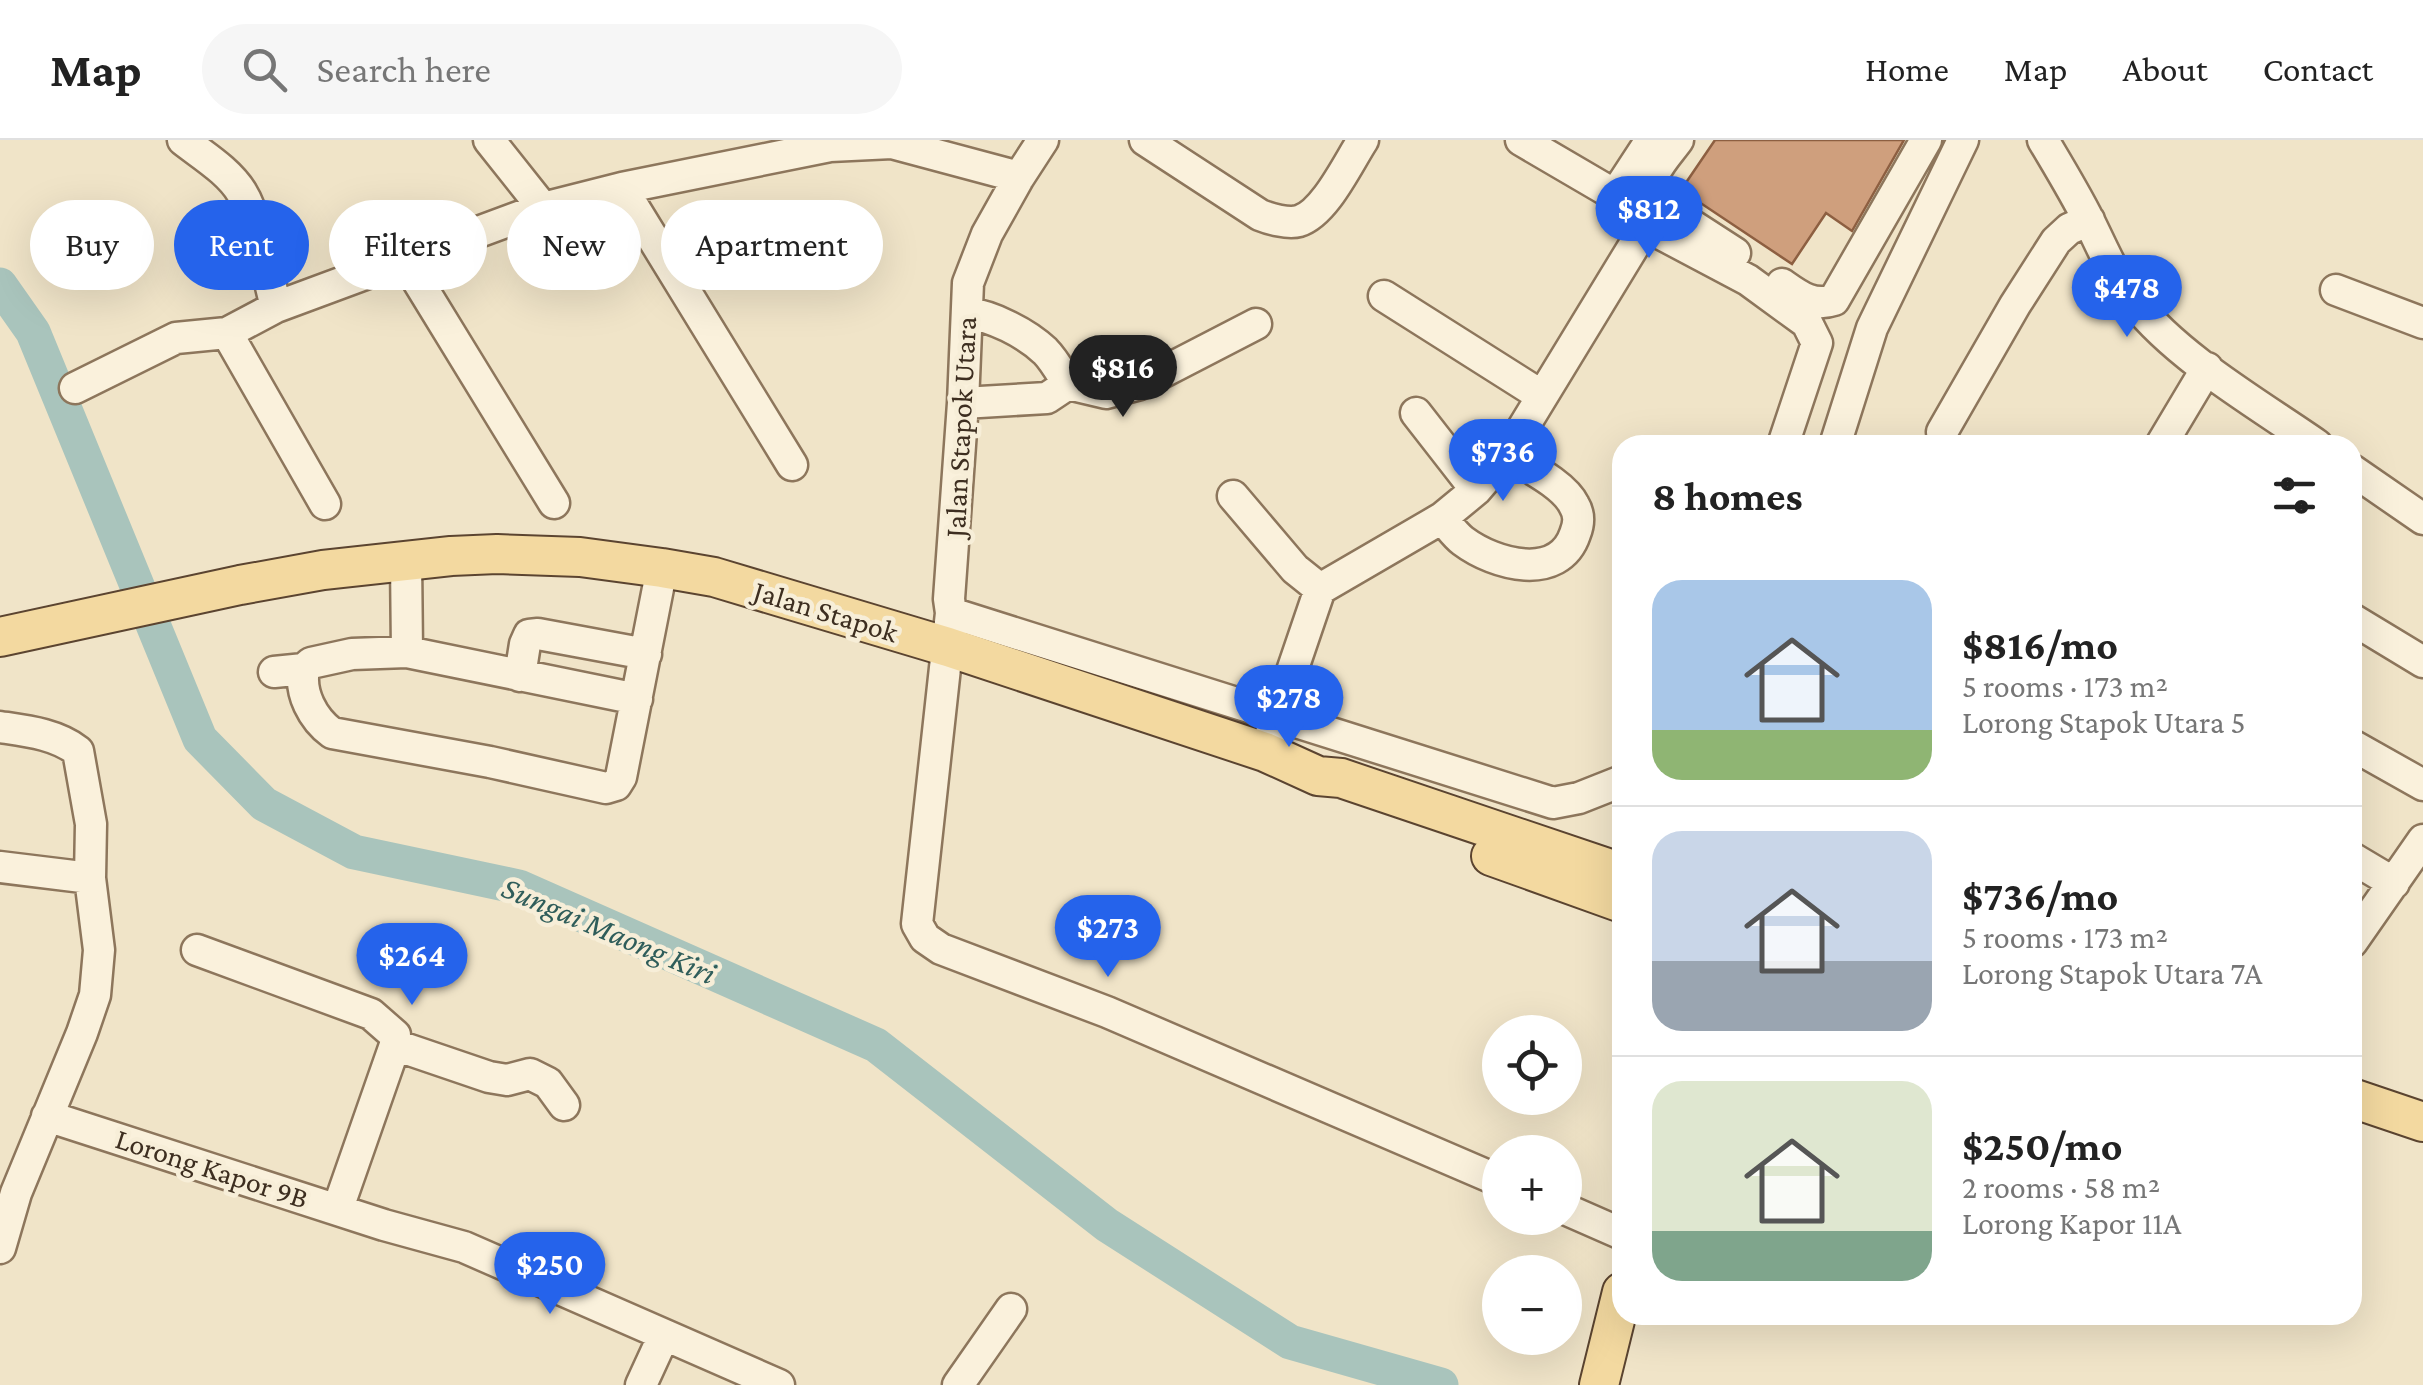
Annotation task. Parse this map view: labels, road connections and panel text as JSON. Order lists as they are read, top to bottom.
{
  "streets": {
    "main road": ["Jalan Stapok"],
    "street": ["Jalan Stapok Utara", "Lorong Kapor 9B"]
  },
  "crossings": [
    ["Jalan Stapok Utara", "Jalan Stapok"]
  ],
  "water": ["Sungai Maong Kiri"],
  "page": {
    "header": "Map",
    "search": "Search here",
    "nav": [
      "Home",
      "Map",
      "About",
      "Contact"
    ],
    "price": [
      "$812",
      "$478",
      "$816",
      "$736",
      "$278",
      "$273",
      "$264",
      "$250"
    ],
    "chip": [
      "Buy",
      "Rent",
      "Filters",
      "New",
      "Apartment"
    ],
    "heading": "8 homes",
    "list": [
      {
        "name": "$816/mo",
        "note": "5 rooms · 173 m² · Lorong Stapok Utara 5"
      },
      {
        "name": "$736/mo",
        "note": "5 rooms · 173 m² · Lorong Stapok Utara 7A"
      },
      {
        "name": "$250/mo",
        "note": "2 rooms · 58 m² · Lorong Kapor 11A"
      }
    ],
    "map_buttons": ["+", "−"]
  }
}
